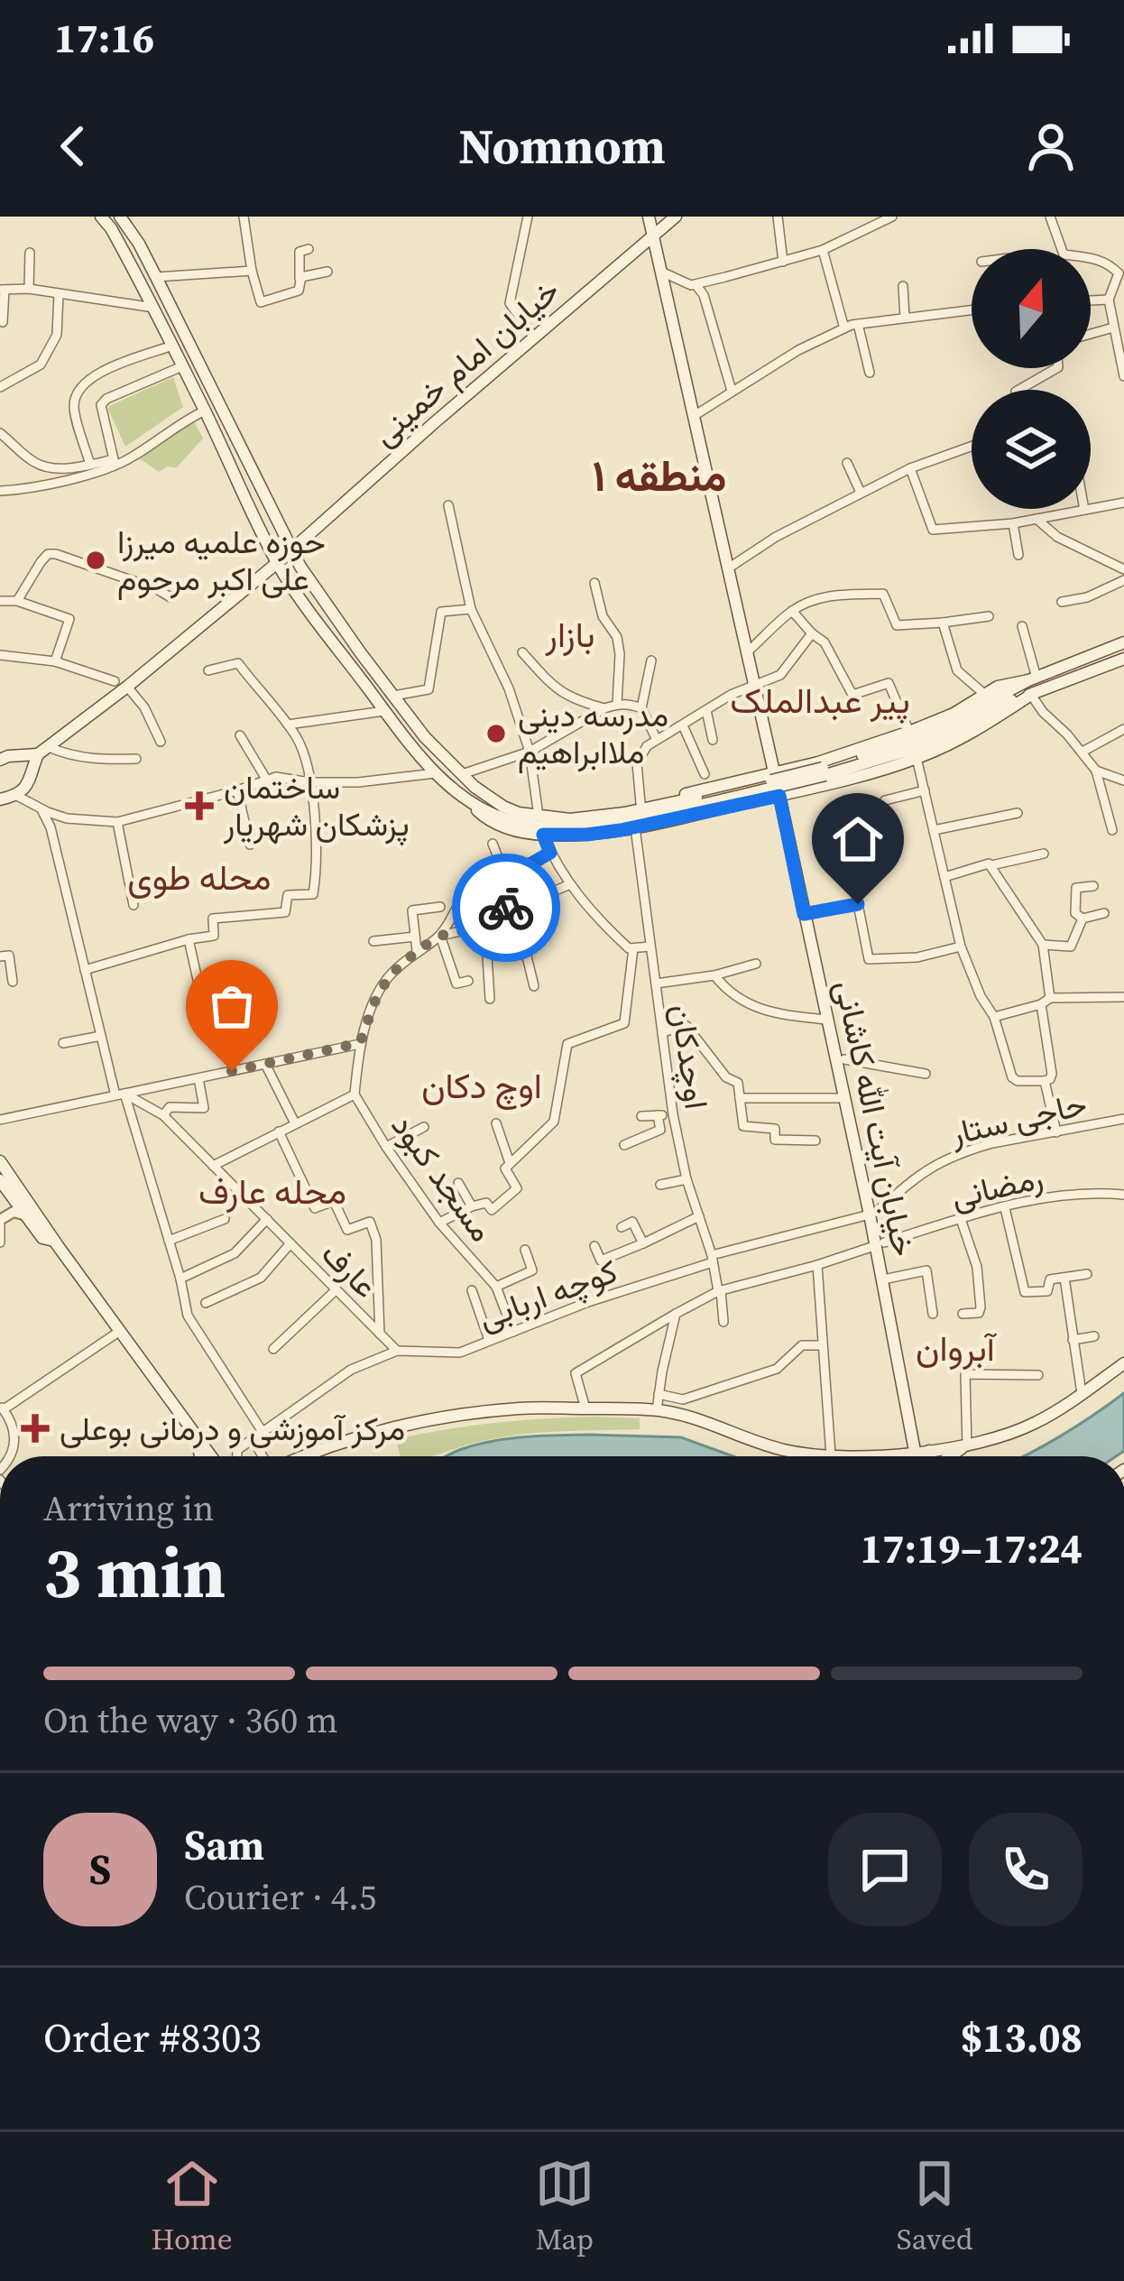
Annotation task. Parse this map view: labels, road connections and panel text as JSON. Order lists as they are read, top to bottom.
{
  "streets": {
    "main road": ["خیابان امام خمینی", "خیابان آیت الله کاشانی"],
    "street": [
      "اوچدکان",
      "حاجی ستار",
      "مسجد کبود",
      "رمضانی",
      "عارف",
      "کوچه اربابی"
    ]
  },
  "crossings": [
    ["اوچدکان", "حاجی ستار"],
    ["اوچدکان", "رمضانی"],
    ["اوچدکان", "کوچه اربابی"],
    ["خیابان آیت الله کاشانی", "حاجی ستار"],
    ["خیابان آیت الله کاشانی", "رمضانی"],
    ["حاجی ستار", "کوچه اربابی"],
    ["عارف", "کوچه اربابی"]
  ],
  "districts": [
    "منطقه ۱",
    "بازار",
    "پیر عبدالملک",
    "محله طوی",
    "اوچ دکان",
    "محله عارف",
    "آبروان"
  ],
  "places": {
    "other": ["حوزه علمیه میرزا علی اکبر مرحوم", "مدرسه دینی ملاابراهیم"],
    "health": ["ساختمان پزشکان شهریار", "مرکز آموزشی و درمانی بوعلی"]
  },
  "north": "top",
  "page": {
    "status": "17:16",
    "header": "Nomnom",
    "heading": ["3 min", "Arriving in", "17:19–17:24"],
    "panel": [
      "Sam",
      "Courier · 4.5",
      "Order #8303",
      "$13.08"
    ],
    "bar": "On the way · 360 m",
    "round": "S",
    "tabs": ["Home", "Map", "Saved"]
  }
}
